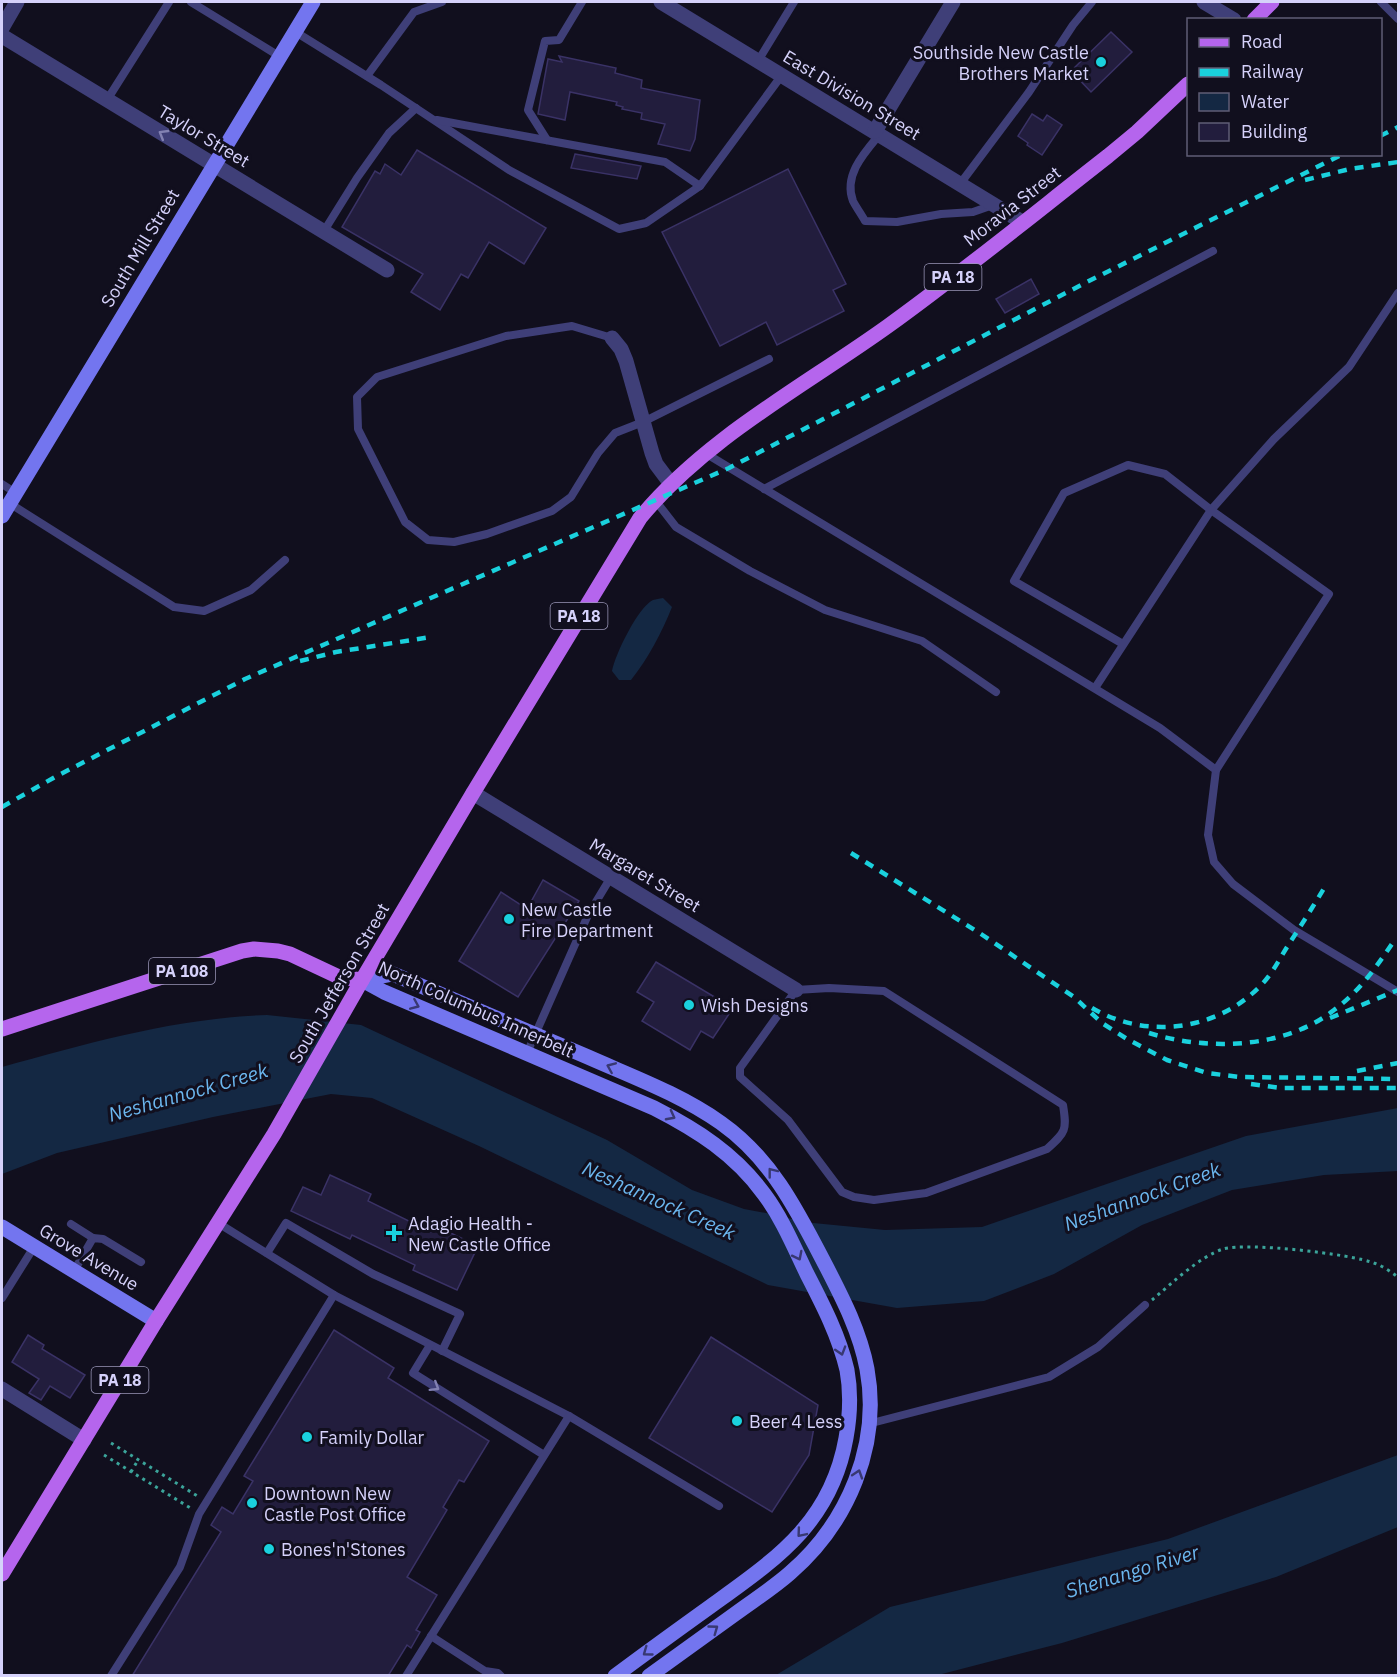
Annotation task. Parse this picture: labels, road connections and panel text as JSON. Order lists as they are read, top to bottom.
{
  "streets": {
    "main road": [
      "Moravia Street",
      "South Mill Street",
      "PA 18",
      "PA 108",
      "South Jefferson Street",
      "North Columbus Innerbelt",
      "Grove Avenue"
    ],
    "street": ["East Division Street", "Taylor Street", "Margaret Street"]
  },
  "crossings": [
    ["East Division Street", "Moravia Street"],
    ["Taylor Street", "South Mill Street"],
    ["Moravia Street", "South Jefferson Street"],
    ["Margaret Street", "South Jefferson Street"],
    ["PA 108", "South Jefferson Street"],
    ["PA 108", "North Columbus Innerbelt"],
    ["South Jefferson Street", "North Columbus Innerbelt"],
    ["South Jefferson Street", "Grove Avenue"]
  ],
  "water": ["Neshannock Creek", "Shenango River"],
  "places": {
    "other": [
      "Southside New Castle Brothers Market",
      "New Castle Fire Department",
      "Wish Designs",
      "Beer 4 Less",
      "Family Dollar",
      "Downtown New Castle Post Office",
      "Bones'n'Stones"
    ],
    "health": ["Adagio Health - New Castle Office"]
  },
  "legend": [
    "Road",
    "Railway",
    "Water",
    "Building"
  ]
}
